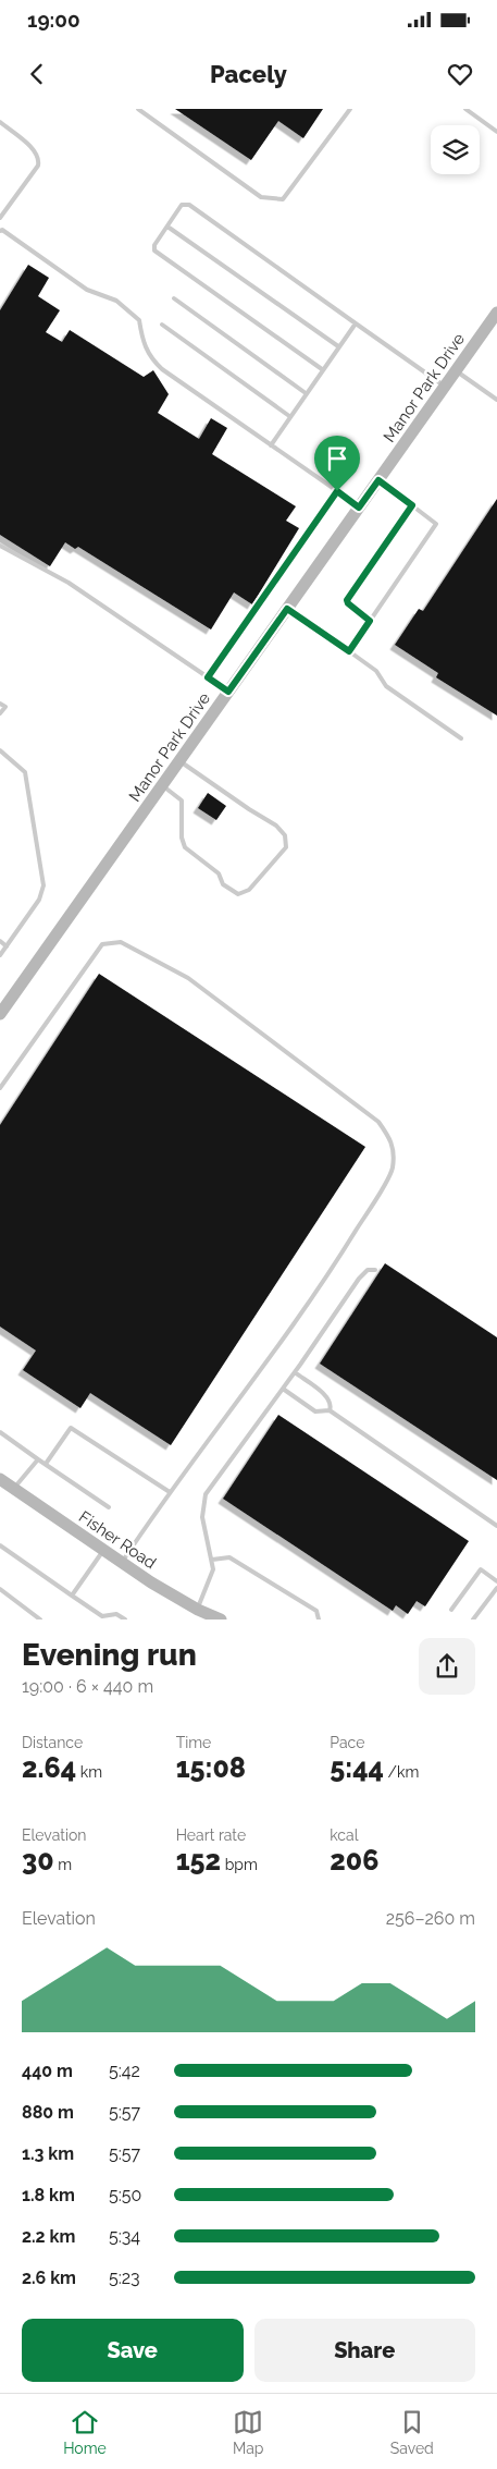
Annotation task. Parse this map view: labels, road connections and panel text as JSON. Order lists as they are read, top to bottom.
{
  "streets": {
    "street": ["Manor Park Drive", "Fisher Road"]
  },
  "page": {
    "status": "19:00",
    "header": "Pacely",
    "heading": ["Evening run", "19:00 · 6 × 440 m"],
    "stats": [
      ["Distance", "2.64 km"],
      ["Time", "15:08"],
      ["Pace", "5:44 /km"],
      ["Elevation", "30 m"],
      ["Heart rate", "152 bpm"],
      ["kcal", "206"]
    ],
    "chart": ["Elevation", "256–260 m"],
    "list": [
      {
        "name": "440 m",
        "note": "5:42"
      },
      {
        "name": "880 m",
        "note": "5:57"
      },
      {
        "name": "1.3 km",
        "note": "5:57"
      },
      {
        "name": "1.8 km",
        "note": "5:50"
      },
      {
        "name": "2.2 km",
        "note": "5:34"
      },
      {
        "name": "2.6 km",
        "note": "5:23"
      }
    ],
    "buttons": ["Save", "Share"],
    "tabs": ["Home", "Map", "Saved"]
  }
}
